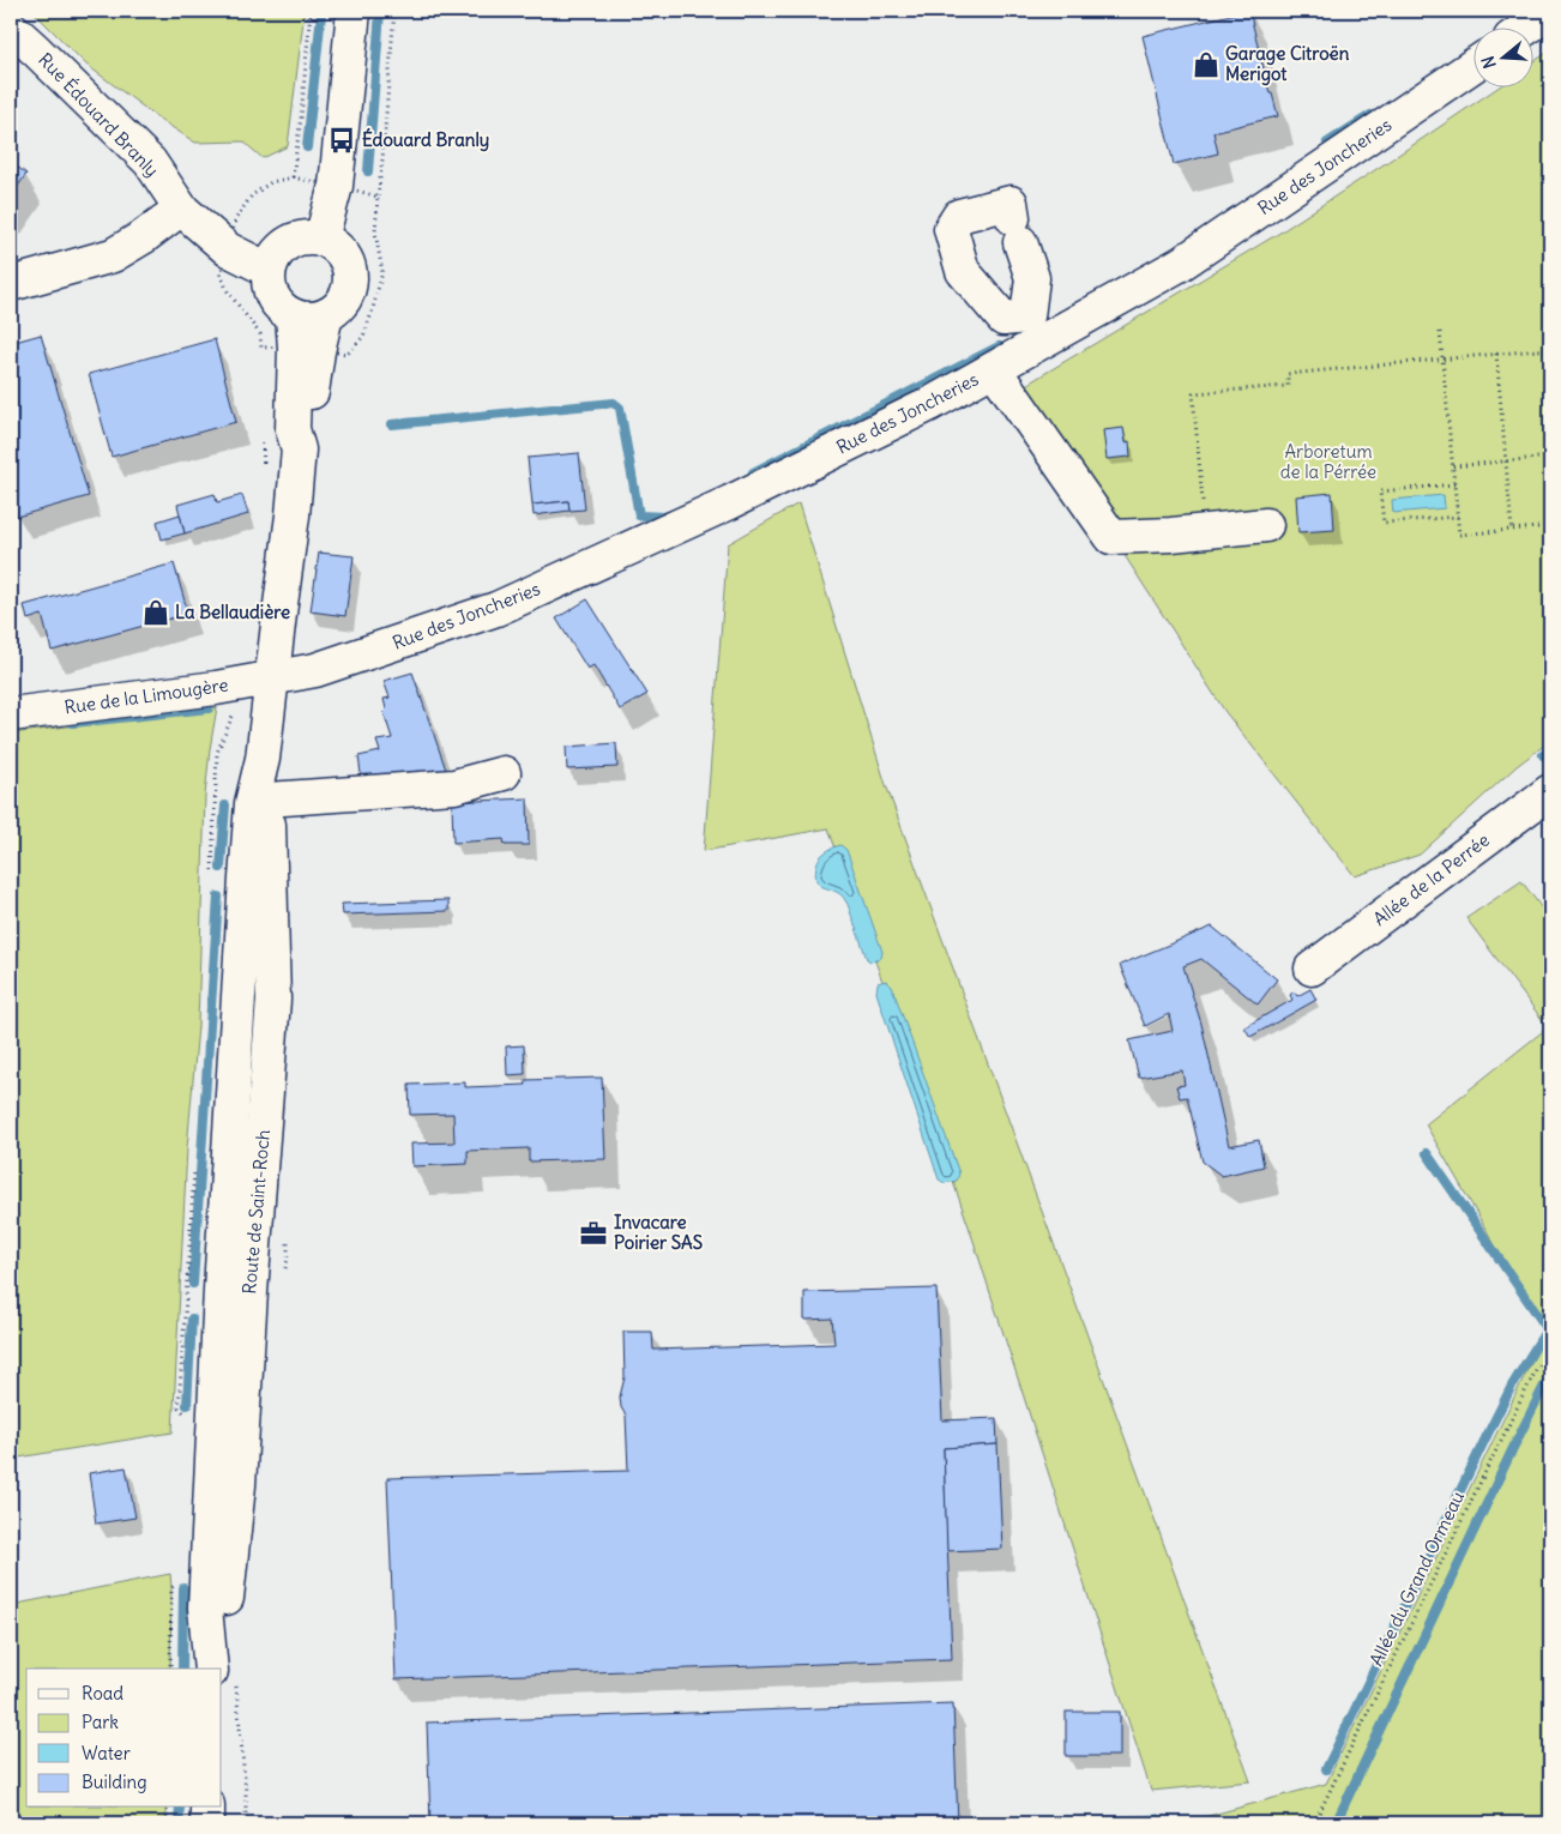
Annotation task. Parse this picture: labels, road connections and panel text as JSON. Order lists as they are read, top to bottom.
{
  "streets": {
    "street": [
      "Rue Édouard Branly",
      "Rue des Joncheries",
      "Rue de la Limougère",
      "Allée de la Perrée",
      "Route de Saint-Roch"
    ],
    "path": ["Allée du Grand Ormeau"]
  },
  "crossings": [
    ["Rue Édouard Branly", "Route de Saint-Roch"],
    ["Rue des Joncheries", "Rue de la Limougère"],
    ["Rue des Joncheries", "Route de Saint-Roch"],
    ["Rue de la Limougère", "Route de Saint-Roch"]
  ],
  "parks": ["Arboretum de la Pérrée"],
  "places": {
    "shop": ["Garage Citroën Merigot", "La Bellaudière"],
    "bus stop": ["Édouard Branly"],
    "office": ["Invacare Poirier SAS"]
  },
  "legend": [
    "Road",
    "Park",
    "Water",
    "Building"
  ],
  "north": "left"
}
